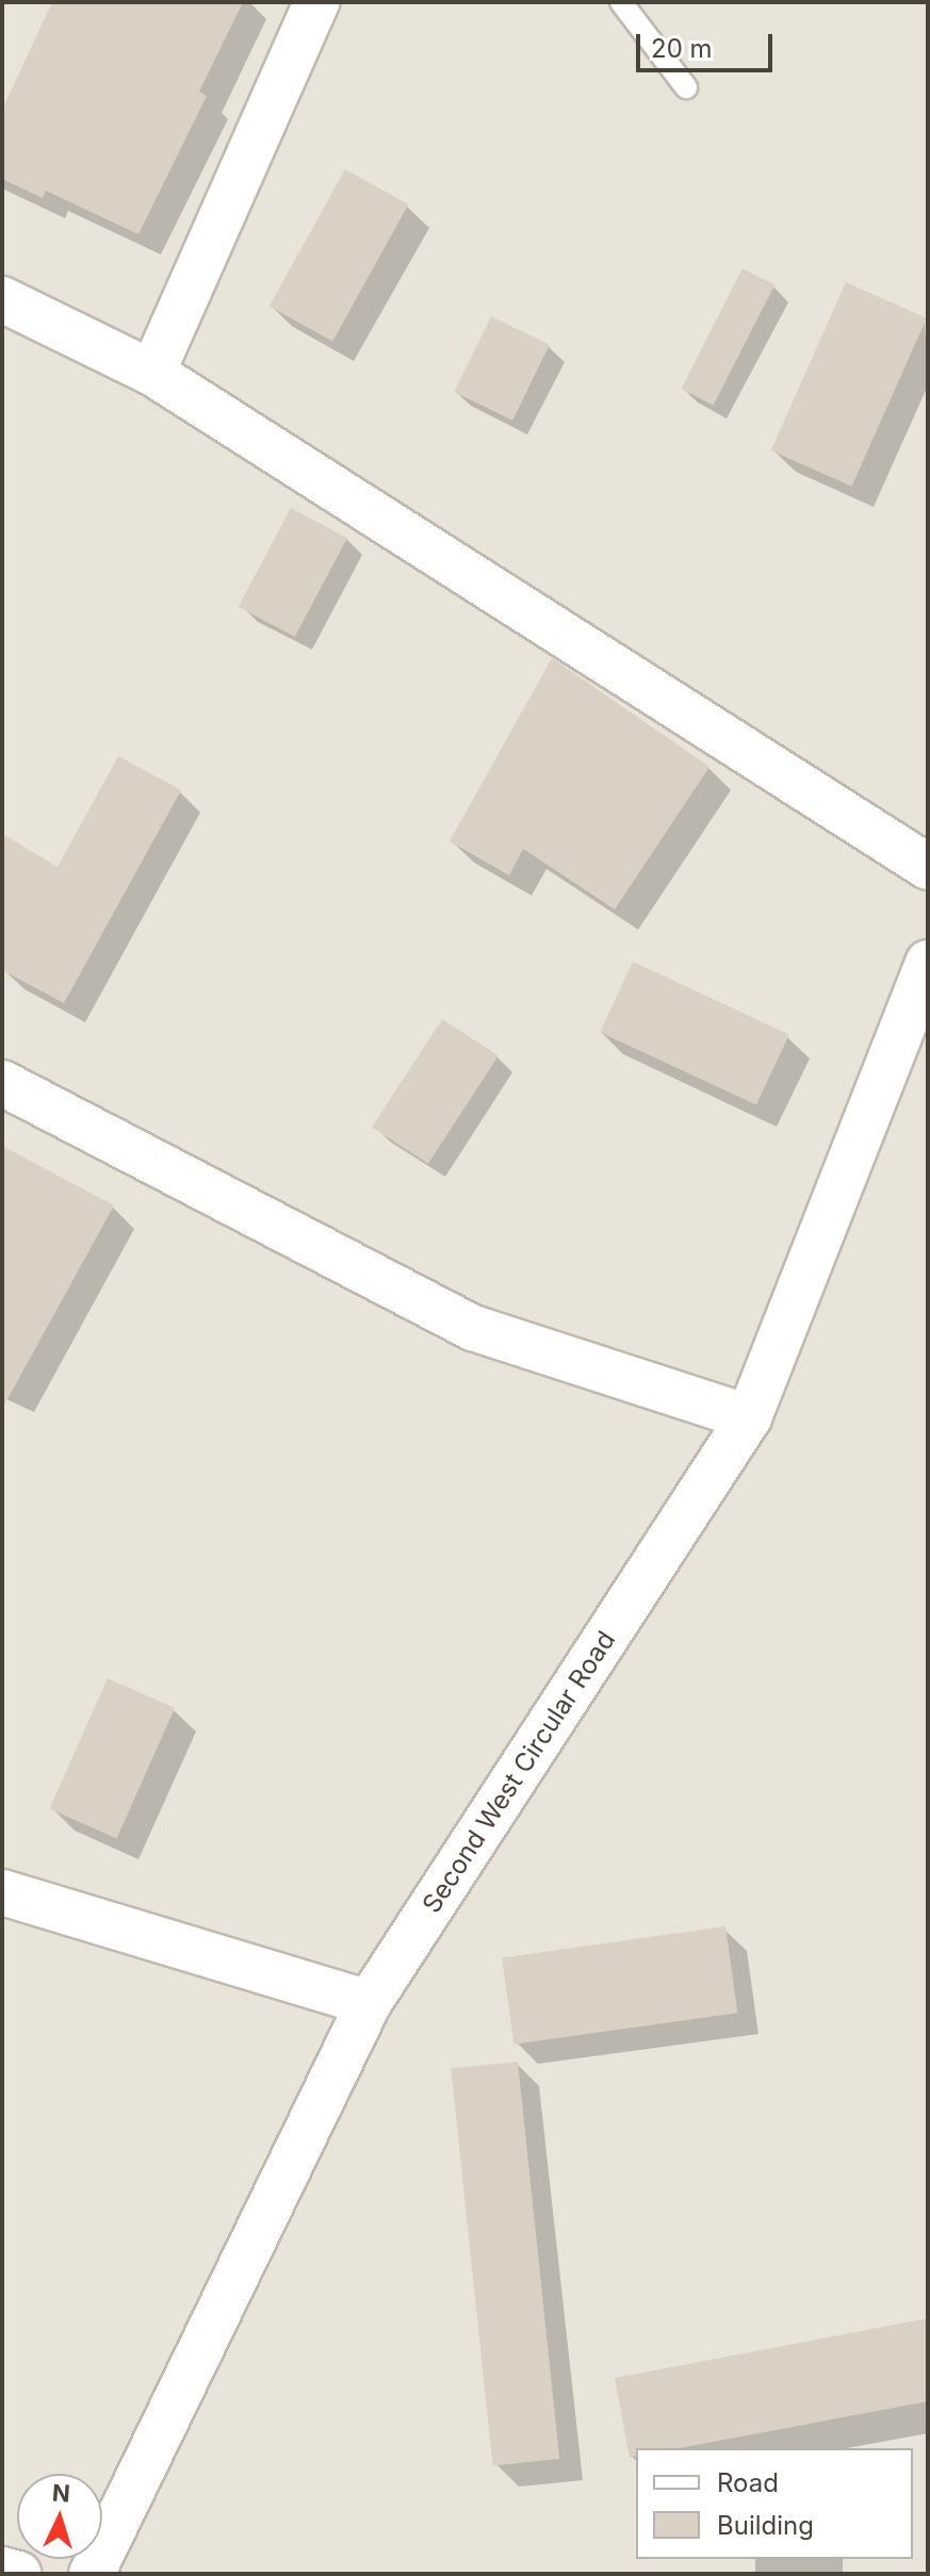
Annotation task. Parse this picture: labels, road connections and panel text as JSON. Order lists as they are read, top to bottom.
{
  "streets": {
    "street": ["Second West Circular Road"]
  },
  "legend": ["Road", "Building"],
  "scale_bar": "20 m",
  "north": "top"
}
